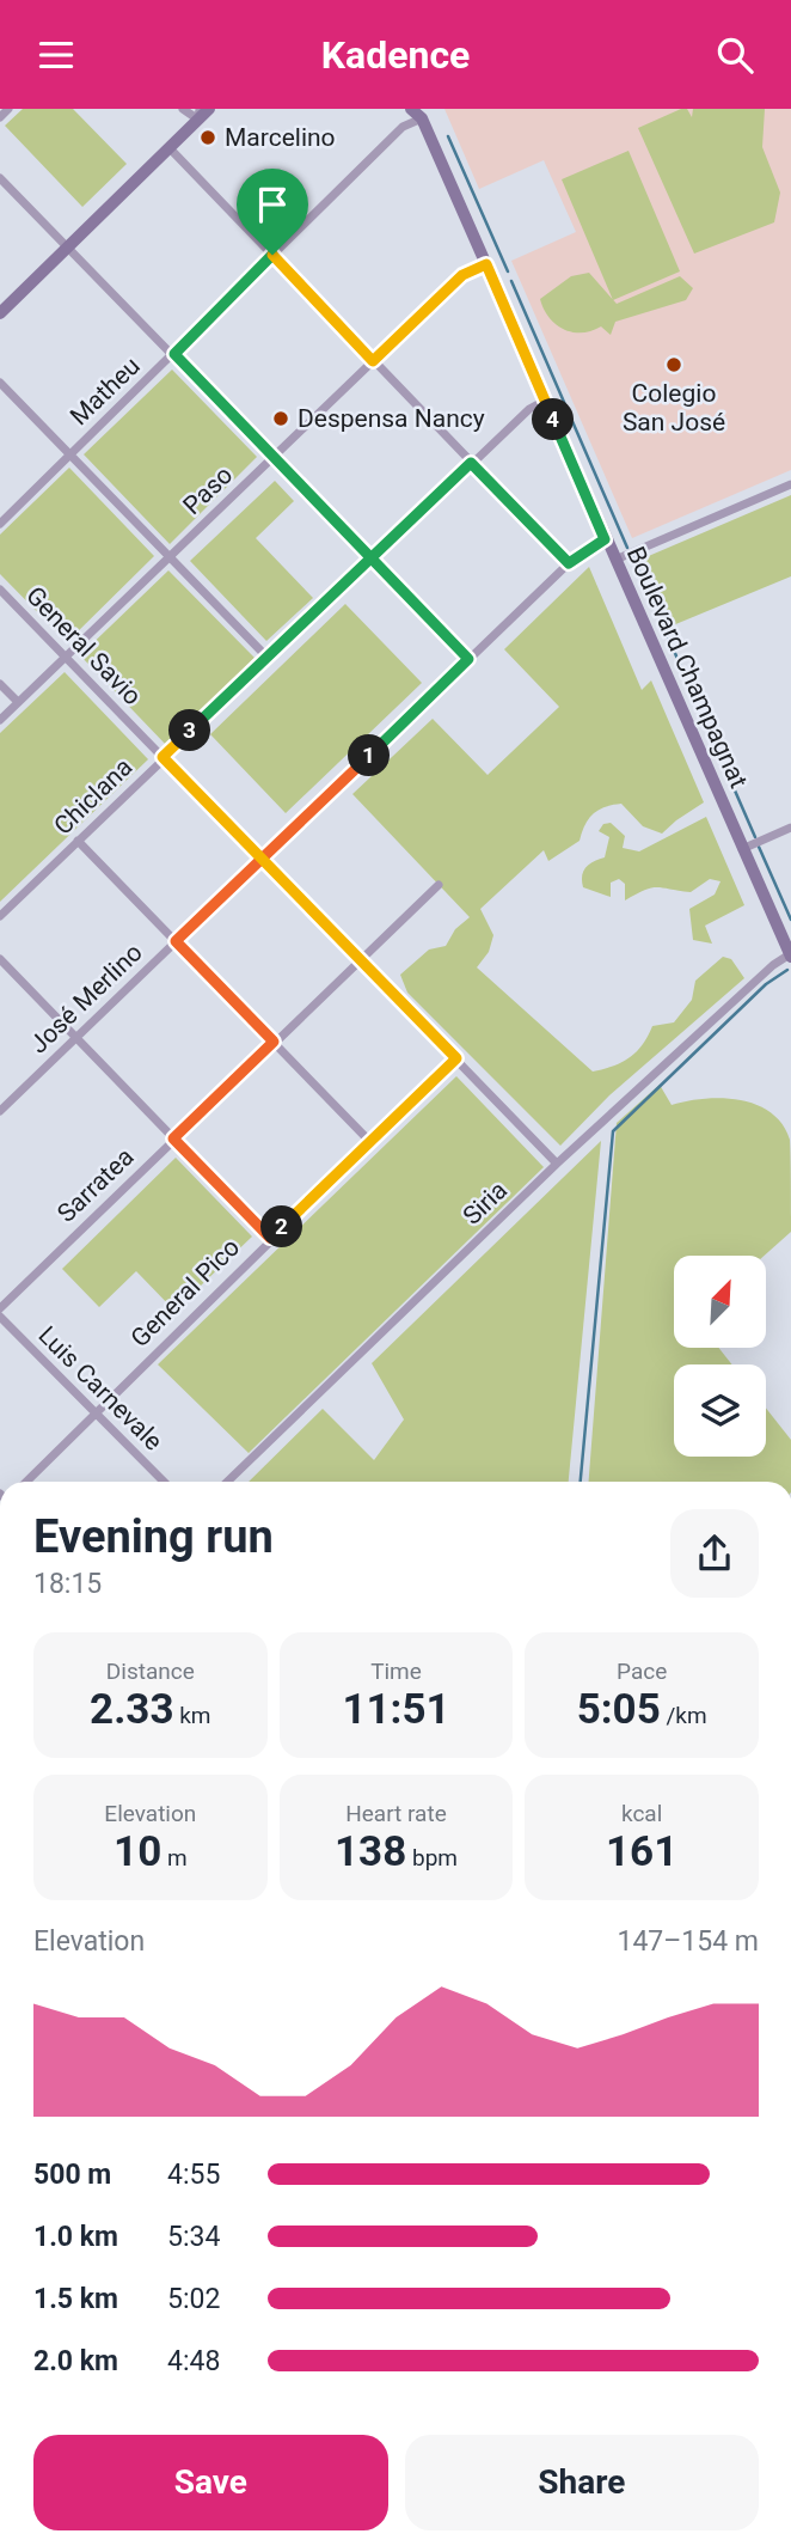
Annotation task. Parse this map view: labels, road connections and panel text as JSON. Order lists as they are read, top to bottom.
{
  "streets": {
    "main road": ["Boulevard Champagnat"],
    "street": [
      "Matheu",
      "Paso",
      "General Savio",
      "Chiclana",
      "José Merlino",
      "Sarratea",
      "Siria",
      "General Pico",
      "Luis Carnevale"
    ]
  },
  "crossings": [
    ["Matheu", "Boulevard Champagnat"],
    ["Paso", "General Savio"],
    ["Paso", "Boulevard Champagnat"],
    ["General Savio", "Chiclana"],
    ["General Savio", "José Merlino"],
    ["General Savio", "Sarratea"],
    ["General Savio", "Siria"],
    ["General Savio", "General Pico"],
    ["Boulevard Champagnat", "Chiclana"],
    ["Boulevard Champagnat", "José Merlino"],
    ["Boulevard Champagnat", "Siria"],
    ["General Pico", "Luis Carnevale"]
  ],
  "places": ["Marcelino", "Colegio San José", "Despensa Nancy"],
  "north": "top right",
  "page": {
    "header": "Kadence",
    "pins": [
      "4",
      "3",
      "1",
      "2"
    ],
    "heading": ["Evening run", "18:15"],
    "stats": [
      ["Distance", "2.33 km"],
      ["Time", "11:51"],
      ["Pace", "5:05 /km"],
      ["Elevation", "10 m"],
      ["Heart rate", "138 bpm"],
      ["kcal", "161"]
    ],
    "chart": ["Elevation", "147–154 m"],
    "list": [
      {
        "name": "500 m",
        "note": "4:55"
      },
      {
        "name": "1.0 km",
        "note": "5:34"
      },
      {
        "name": "1.5 km",
        "note": "5:02"
      },
      {
        "name": "2.0 km",
        "note": "4:48"
      }
    ],
    "buttons": ["Save", "Share"]
  }
}
